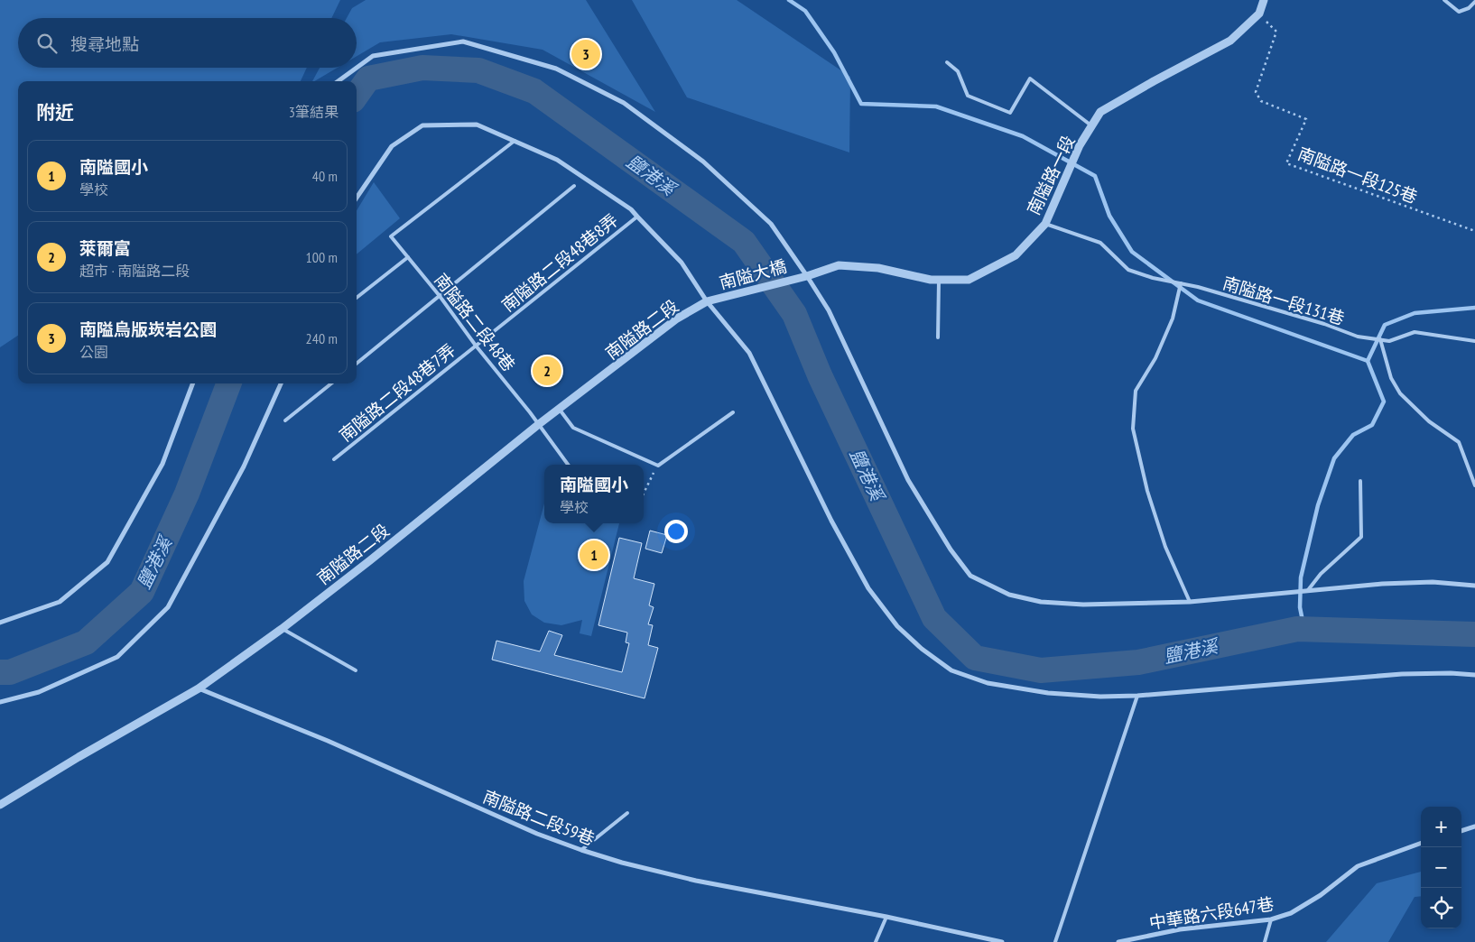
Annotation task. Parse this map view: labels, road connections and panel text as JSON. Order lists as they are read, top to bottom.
{
  "streets": {
    "street": [
      "南隘路一段",
      "南隘大橋",
      "南隘路二段",
      "南隘路二段59巷",
      "中華路六段647巷"
    ],
    "lane": [
      "南隘路二段48巷8弄",
      "南隘路一段131巷",
      "南隘路二段48巷",
      "南隘路二段48巷7弄"
    ],
    "path": ["南隘路一段125巷"]
  },
  "crossings": [
    ["南隘路一段", "南隘路一段125巷"],
    ["南隘路一段", "南隘大橋"],
    ["南隘路一段", "南隘路一段131巷"],
    ["南隘路二段48巷8弄", "南隘路二段48巷"],
    ["南隘路二段48巷8弄", "南隘路二段48巷7弄"],
    ["南隘大橋", "南隘路二段"],
    ["南隘路二段48巷", "南隘路二段"],
    ["南隘路二段48巷", "南隘路二段48巷7弄"],
    ["南隘路二段", "南隘路二段59巷"]
  ],
  "water": ["鹽港溪"],
  "page": {
    "search": "搜尋地點",
    "pins": ["3", "2", "1"],
    "heading": ["附近", "3筆結果"],
    "list": [
      {
        "mark": "1",
        "name": "南隘國小",
        "note": "學校",
        "value": "40 m"
      },
      {
        "mark": "2",
        "name": "萊爾富",
        "note": "超市 · 南隘路二段",
        "value": "100 m"
      },
      {
        "mark": "3",
        "name": "南隘烏版崁岩公園",
        "note": "公園",
        "value": "240 m"
      }
    ],
    "popup": ["南隘國小", "學校"],
    "map_buttons": ["+", "−"]
  }
}
